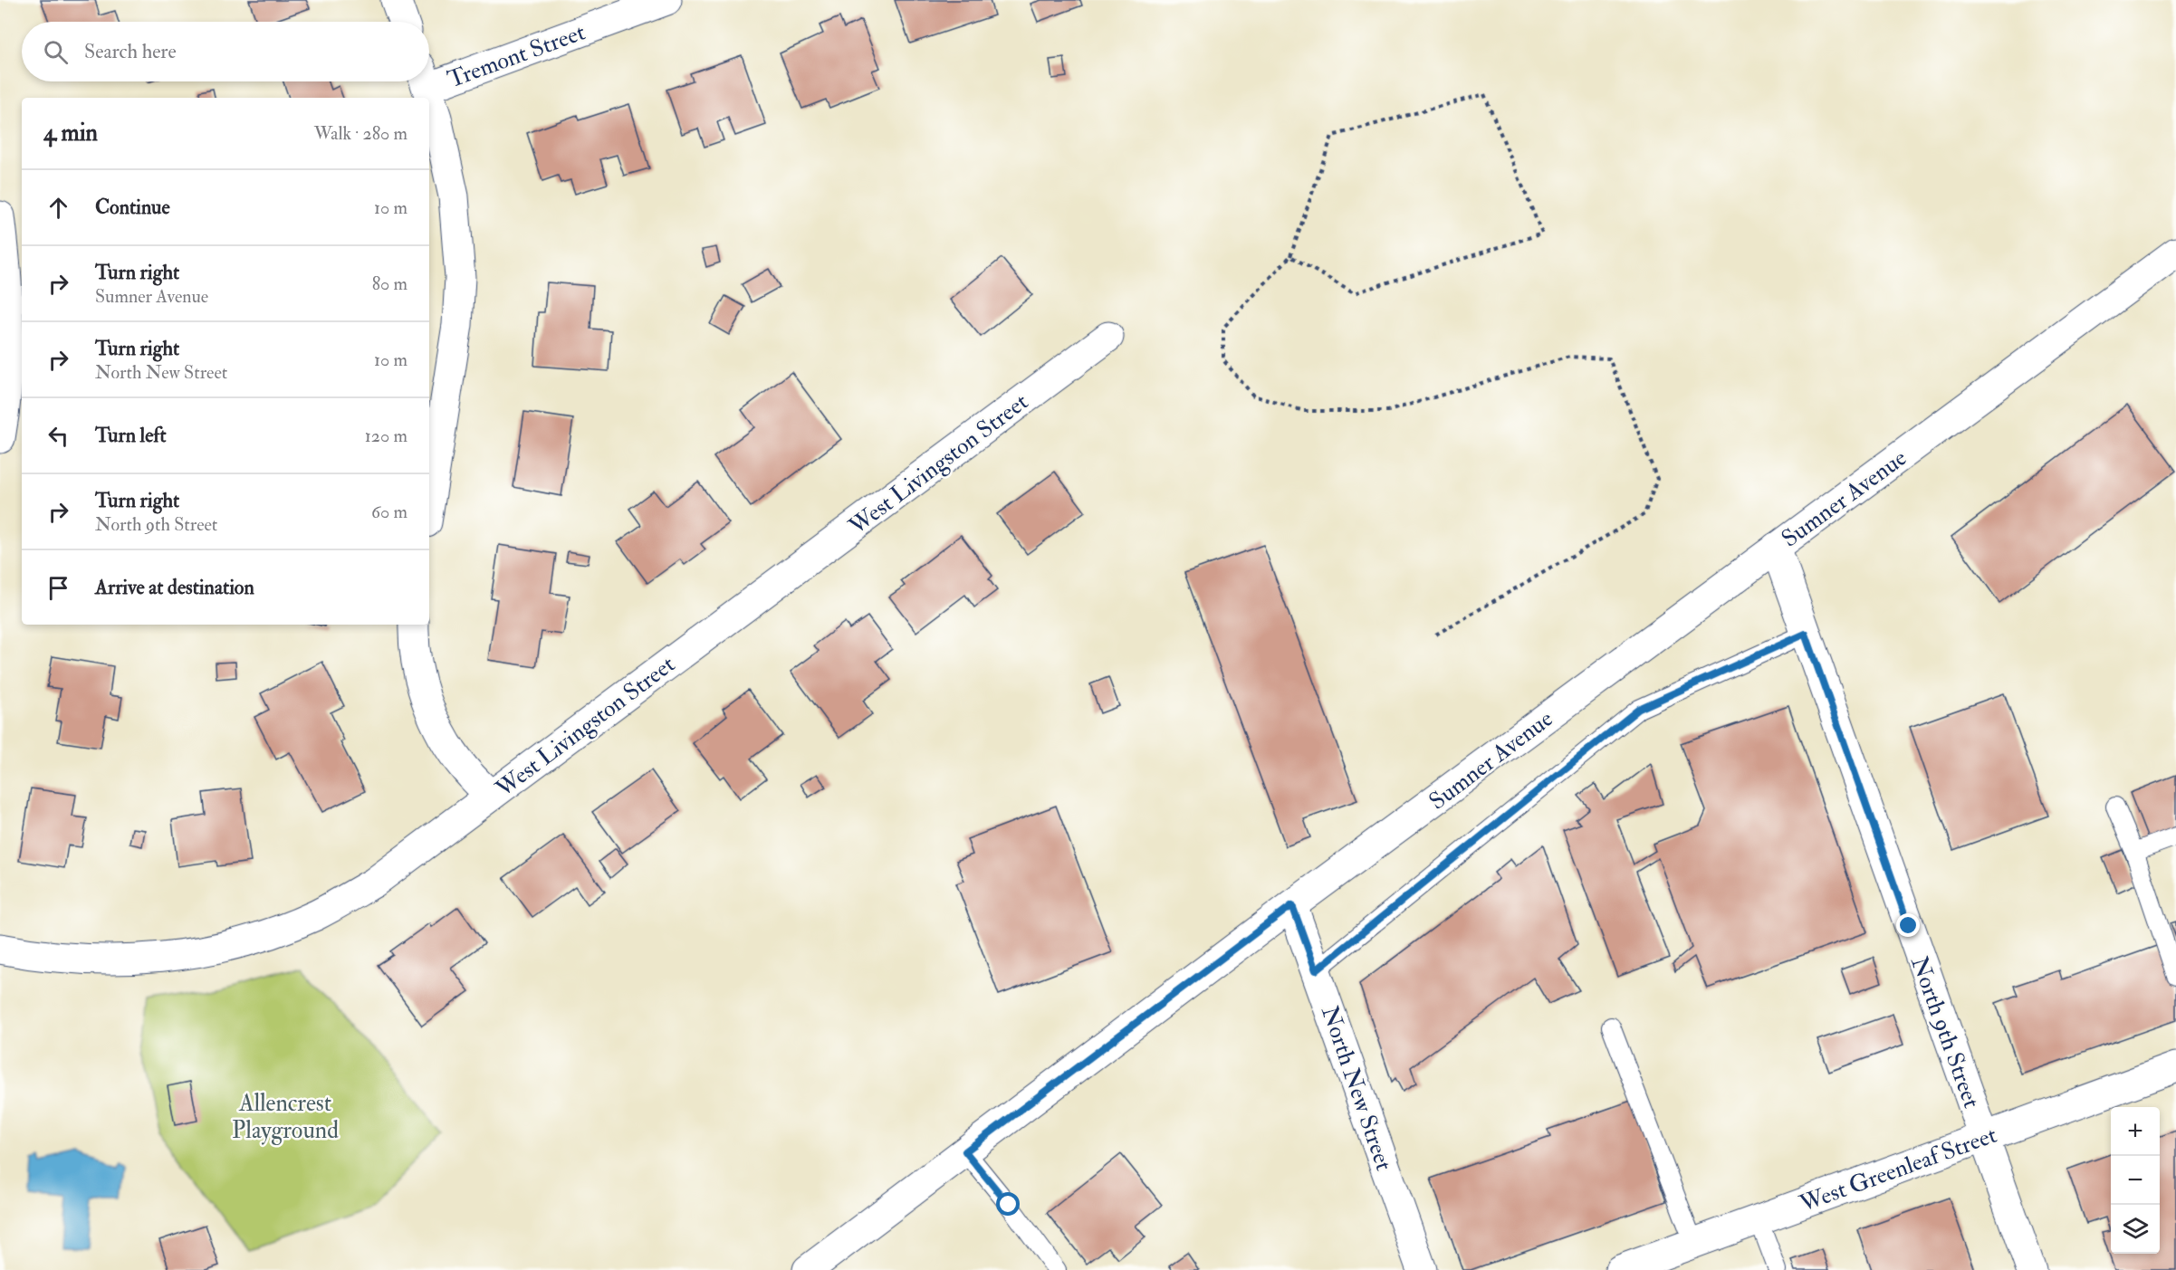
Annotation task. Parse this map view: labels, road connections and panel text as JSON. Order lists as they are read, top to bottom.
{
  "streets": {
    "street": [
      "Tremont Street",
      "West Livingston Street",
      "Sumner Avenue",
      "North 9th Street",
      "North New Street",
      "West Greenleaf Street"
    ]
  },
  "crossings": [
    ["Sumner Avenue", "North 9th Street"],
    ["Sumner Avenue", "North New Street"],
    ["North 9th Street", "West Greenleaf Street"]
  ],
  "parks": ["Allencrest Playground"],
  "page": {
    "search": "Search here",
    "heading": ["4 min", "Walk · 280 m"],
    "list": [
      ["Continue", "10 m"],
      ["Turn right", "Sumner Avenue", "80 m"],
      ["Turn right", "North New Street", "10 m"],
      ["Turn left", "120 m"],
      ["Turn right", "North 9th Street", "60 m"],
      "Arrive at destination"
    ],
    "map_buttons": ["+", "−"]
  }
}
